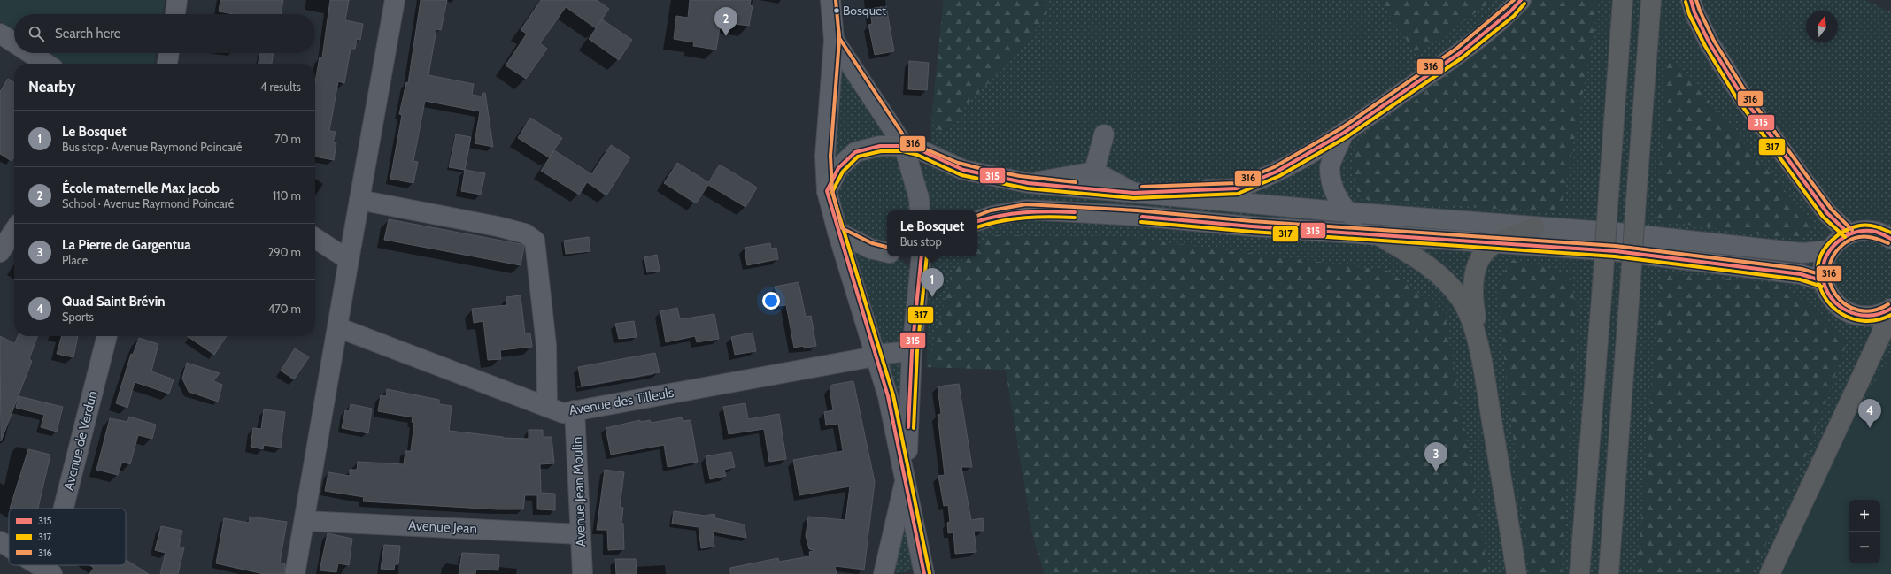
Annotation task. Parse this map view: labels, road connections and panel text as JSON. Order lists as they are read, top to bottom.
{
  "streets": {
    "street": [
      "Avenue des Tilleuls",
      "Avenue de Verdun",
      "Avenue Jean Moulin",
      "Avenue Jean"
    ]
  },
  "crossings": [
    ["Avenue des Tilleuls", "Avenue Jean Moulin"],
    ["Avenue Jean Moulin", "Avenue Jean"]
  ],
  "places": ["Bosquet"],
  "lines": ["transit line 315", "transit line 316", "transit line 317"],
  "legend": ["315", "317", "316"],
  "north": "top",
  "page": {
    "pins": [
      "2",
      "1",
      "4",
      "3"
    ],
    "search": "Search here",
    "heading": ["Nearby", "4 results"],
    "list": [
      {
        "mark": "1",
        "name": "Le Bosquet",
        "note": "Bus stop · Avenue Raymond Poincaré",
        "value": "70 m"
      },
      {
        "mark": "2",
        "name": "École maternelle Max Jacob",
        "note": "School · Avenue Raymond Poincaré",
        "value": "110 m"
      },
      {
        "mark": "3",
        "name": "La Pierre de Gargentua",
        "note": "Place",
        "value": "290 m"
      },
      {
        "mark": "4",
        "name": "Quad Saint Brévin",
        "note": "Sports",
        "value": "470 m"
      }
    ],
    "popup": ["Le Bosquet", "Bus stop"],
    "map_buttons": ["+", "−"]
  }
}
